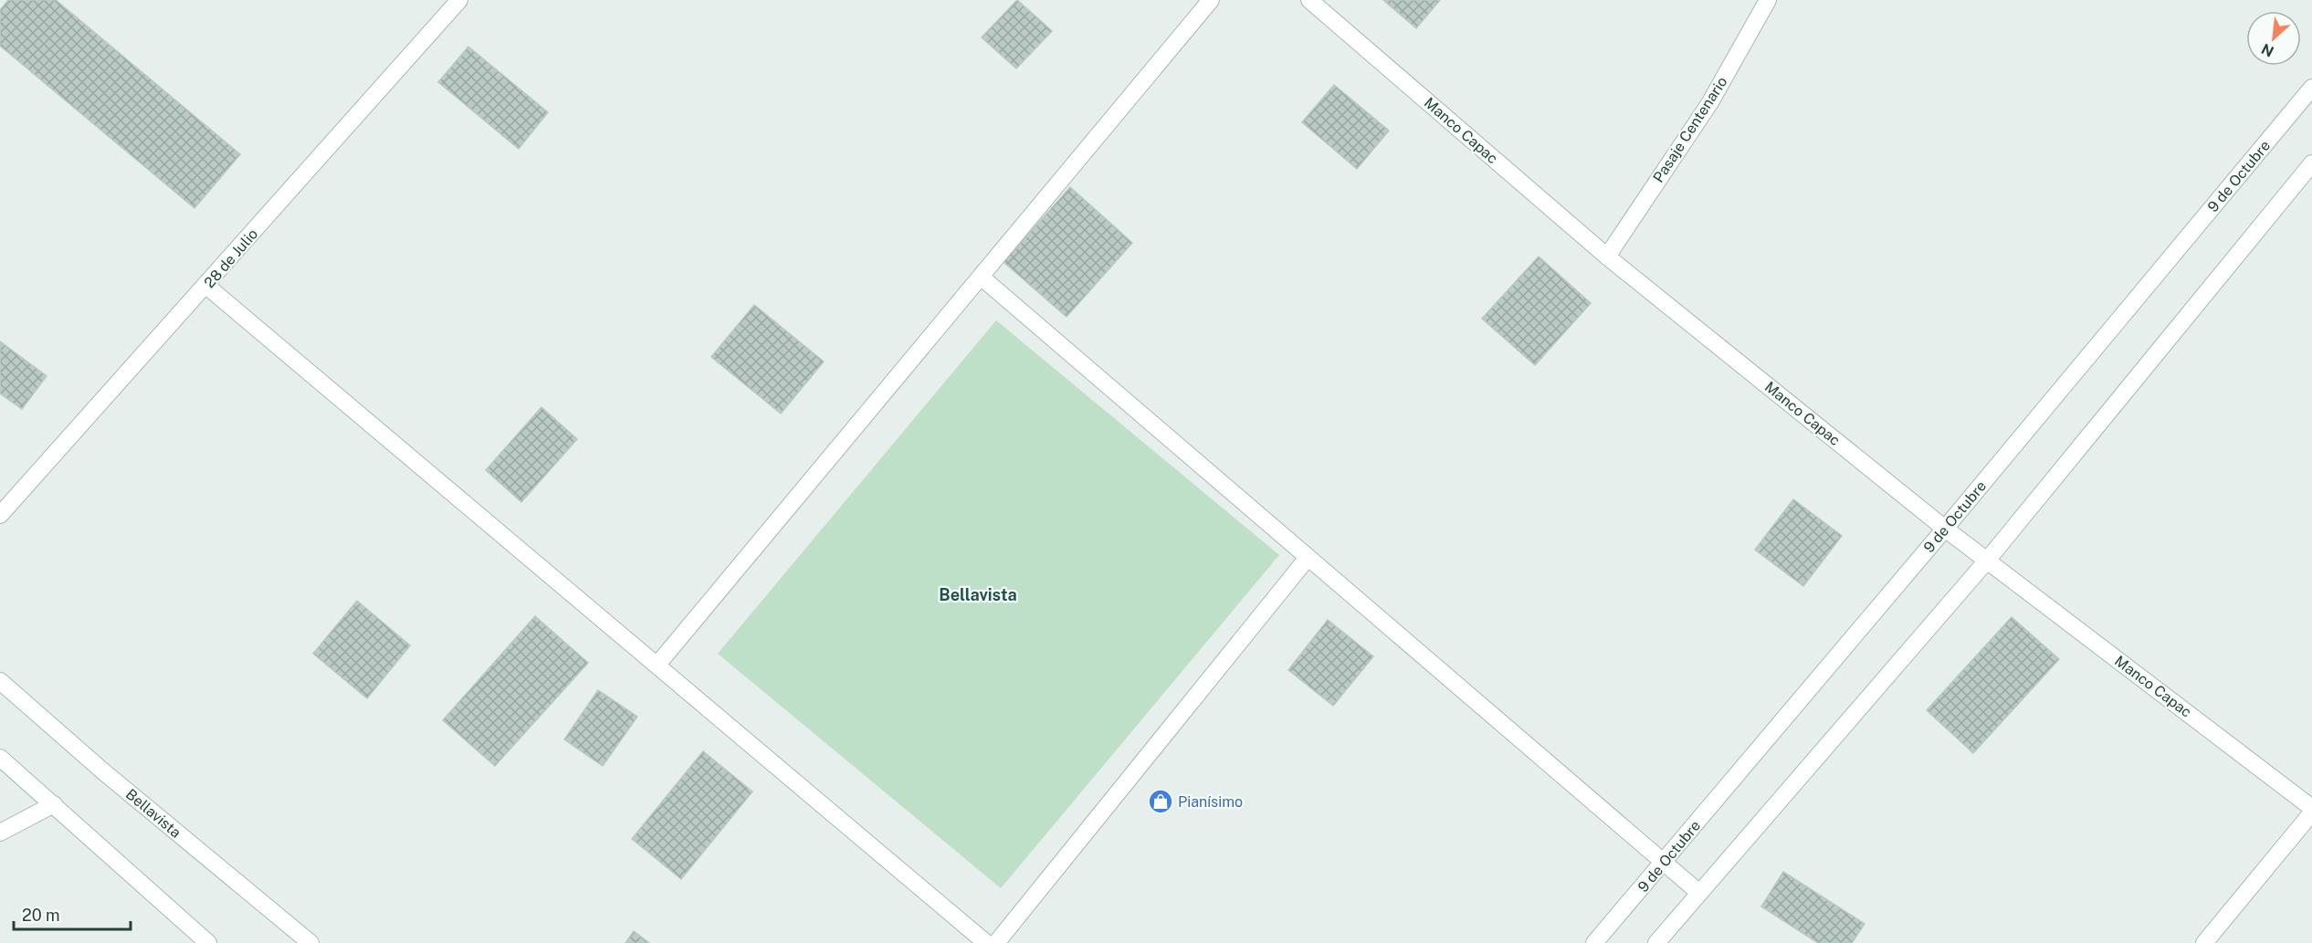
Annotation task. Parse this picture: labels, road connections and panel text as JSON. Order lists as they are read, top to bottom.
{
  "streets": {
    "street": [
      "Pasaje Centenario",
      "Manco Capac",
      "9 de Octubre",
      "28 de Julio",
      "Bellavista"
    ]
  },
  "crossings": [
    ["Pasaje Centenario", "Manco Capac"],
    ["Manco Capac", "9 de Octubre"]
  ],
  "districts": ["Bellavista"],
  "places": {
    "shop": ["Pianísimo"]
  },
  "scale_bar": "20 m",
  "north": "bottom left"
}
